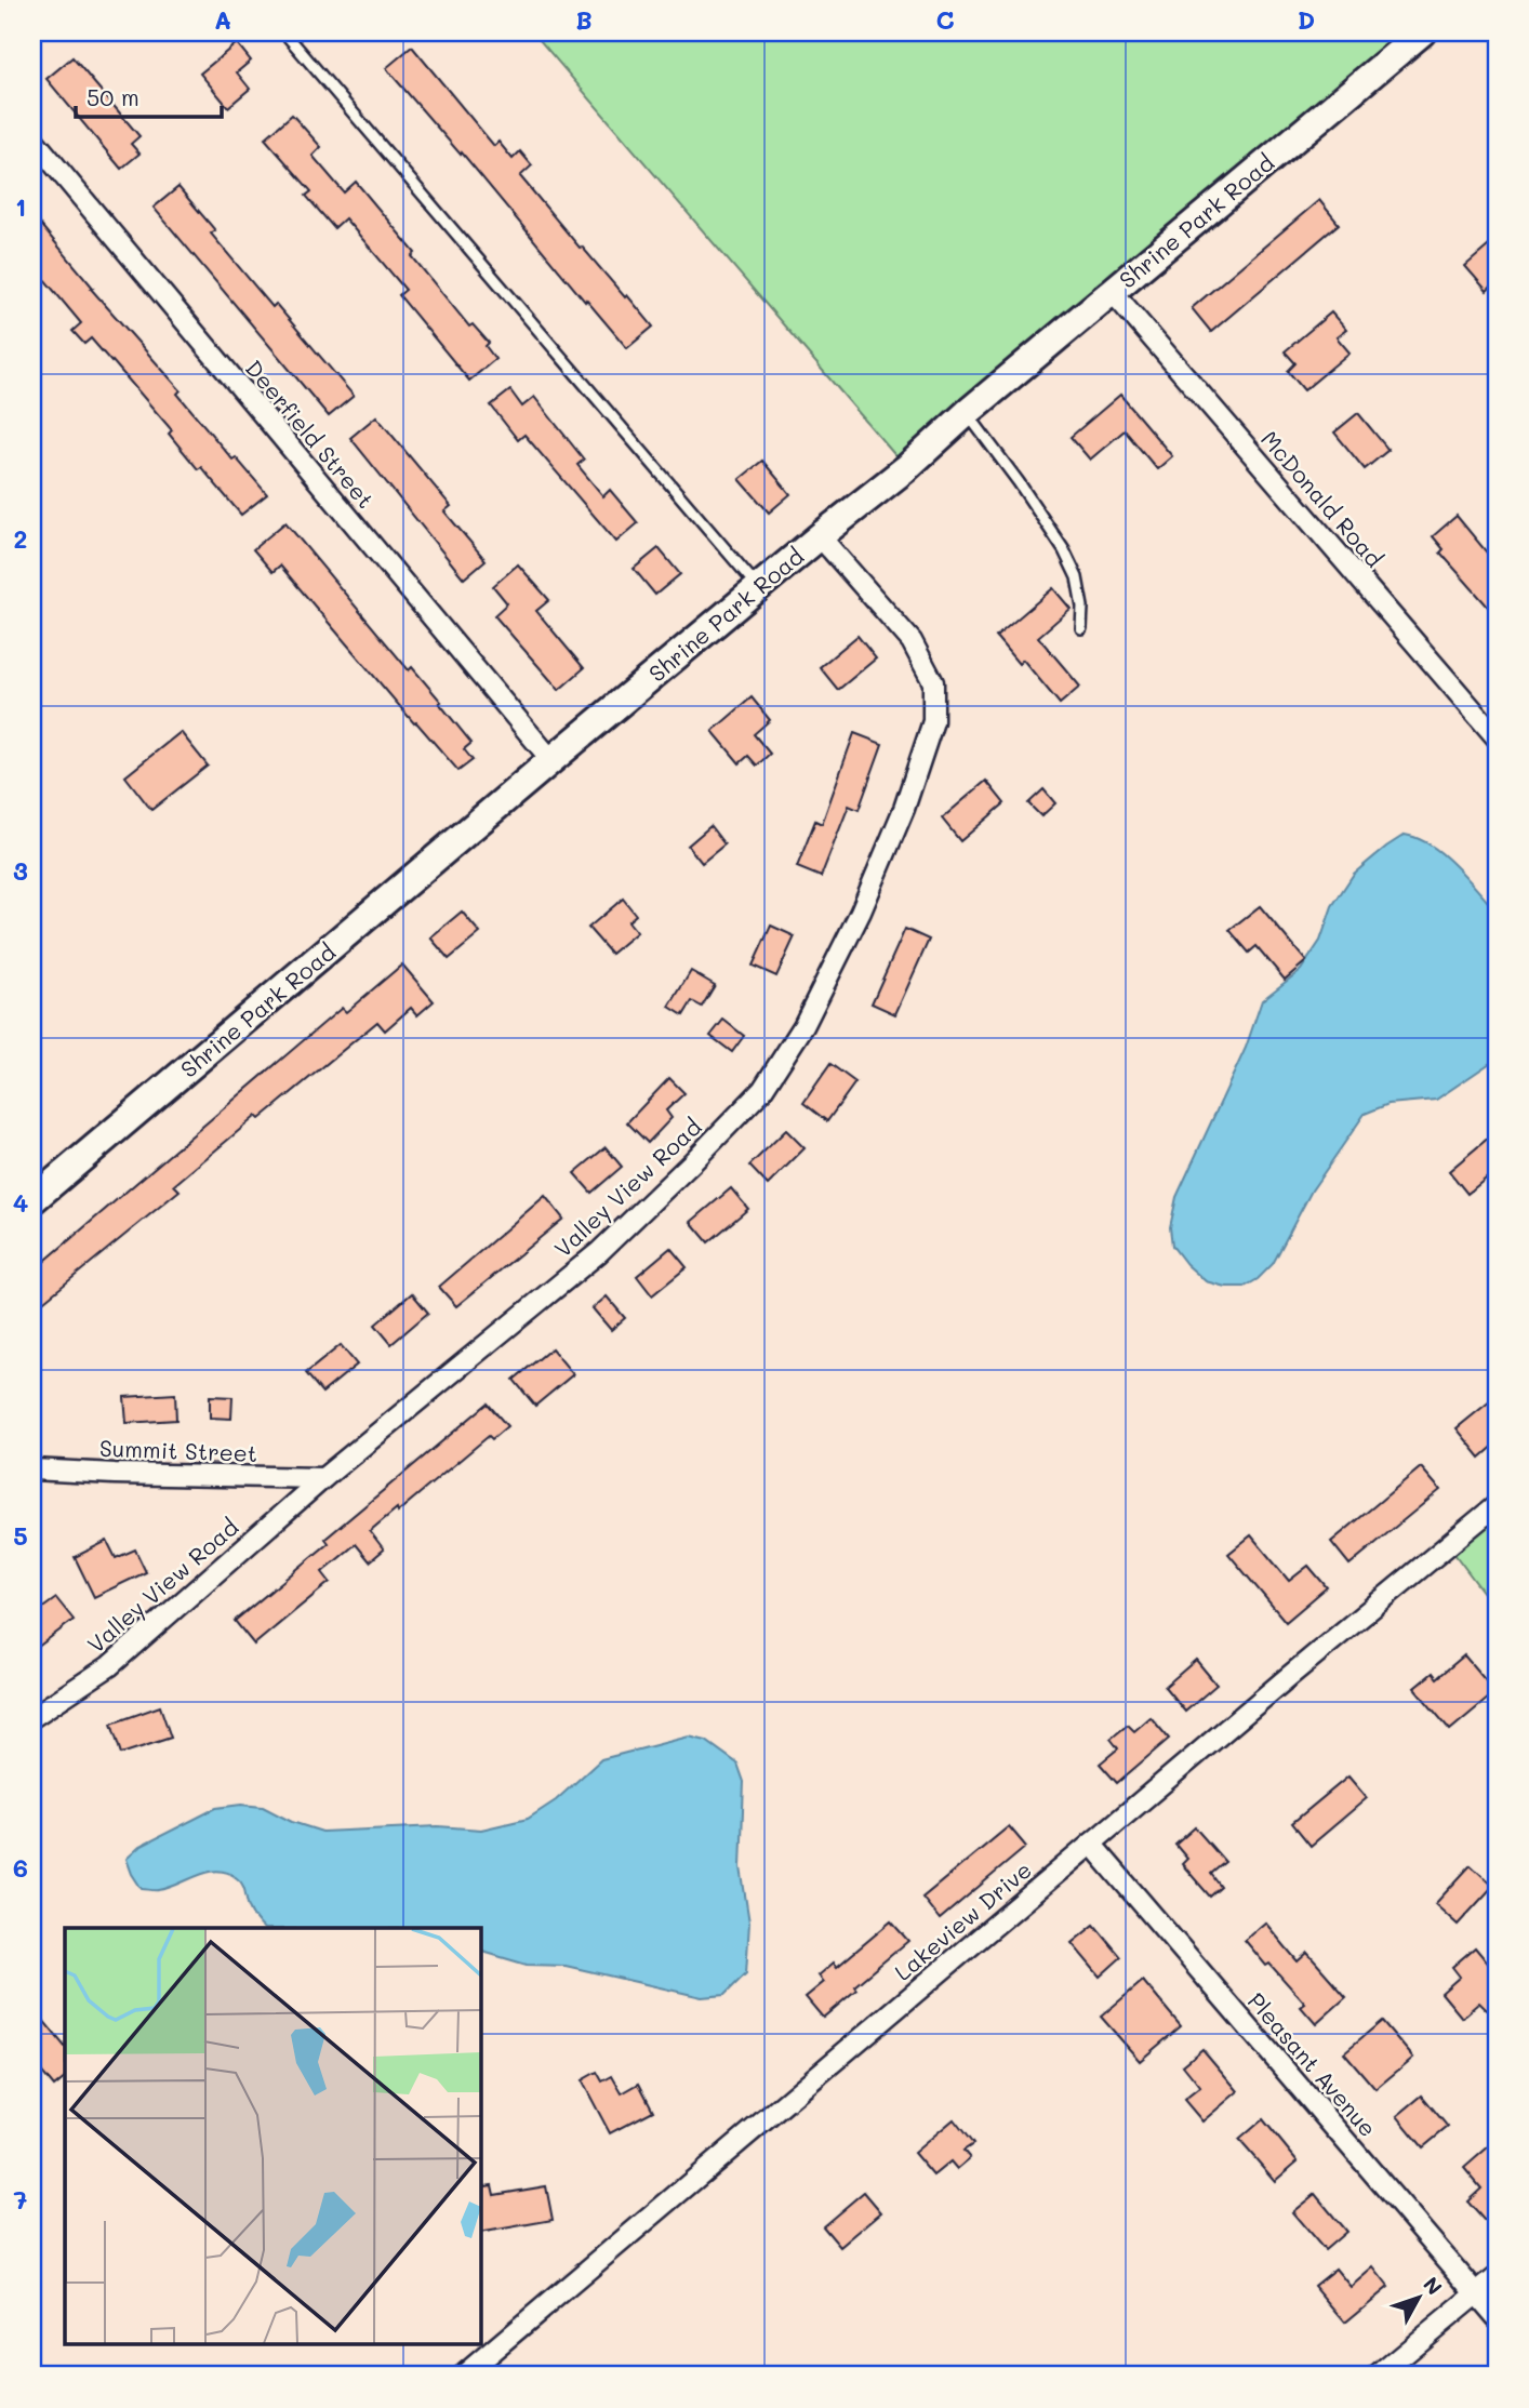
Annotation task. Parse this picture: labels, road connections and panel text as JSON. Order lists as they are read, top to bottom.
{
  "streets": {
    "street": [
      "Shrine Park Road",
      "Deerfield Street",
      "McDonald Road",
      "Valley View Road",
      "Summit Street",
      "Lakeview Drive",
      "Pleasant Avenue"
    ]
  },
  "crossings": [
    ["Shrine Park Road", "Deerfield Street"],
    ["Shrine Park Road", "McDonald Road"],
    ["Shrine Park Road", "Valley View Road"],
    ["Valley View Road", "Summit Street"],
    ["Lakeview Drive", "Pleasant Avenue"]
  ],
  "scale_bar": "50 m",
  "north": "top right",
  "grid": {
    "columns": [
      "A",
      "B",
      "C",
      "D"
    ],
    "rows": [
      "1",
      "2",
      "3",
      "4",
      "5",
      "6",
      "7"
    ]
  }
}
